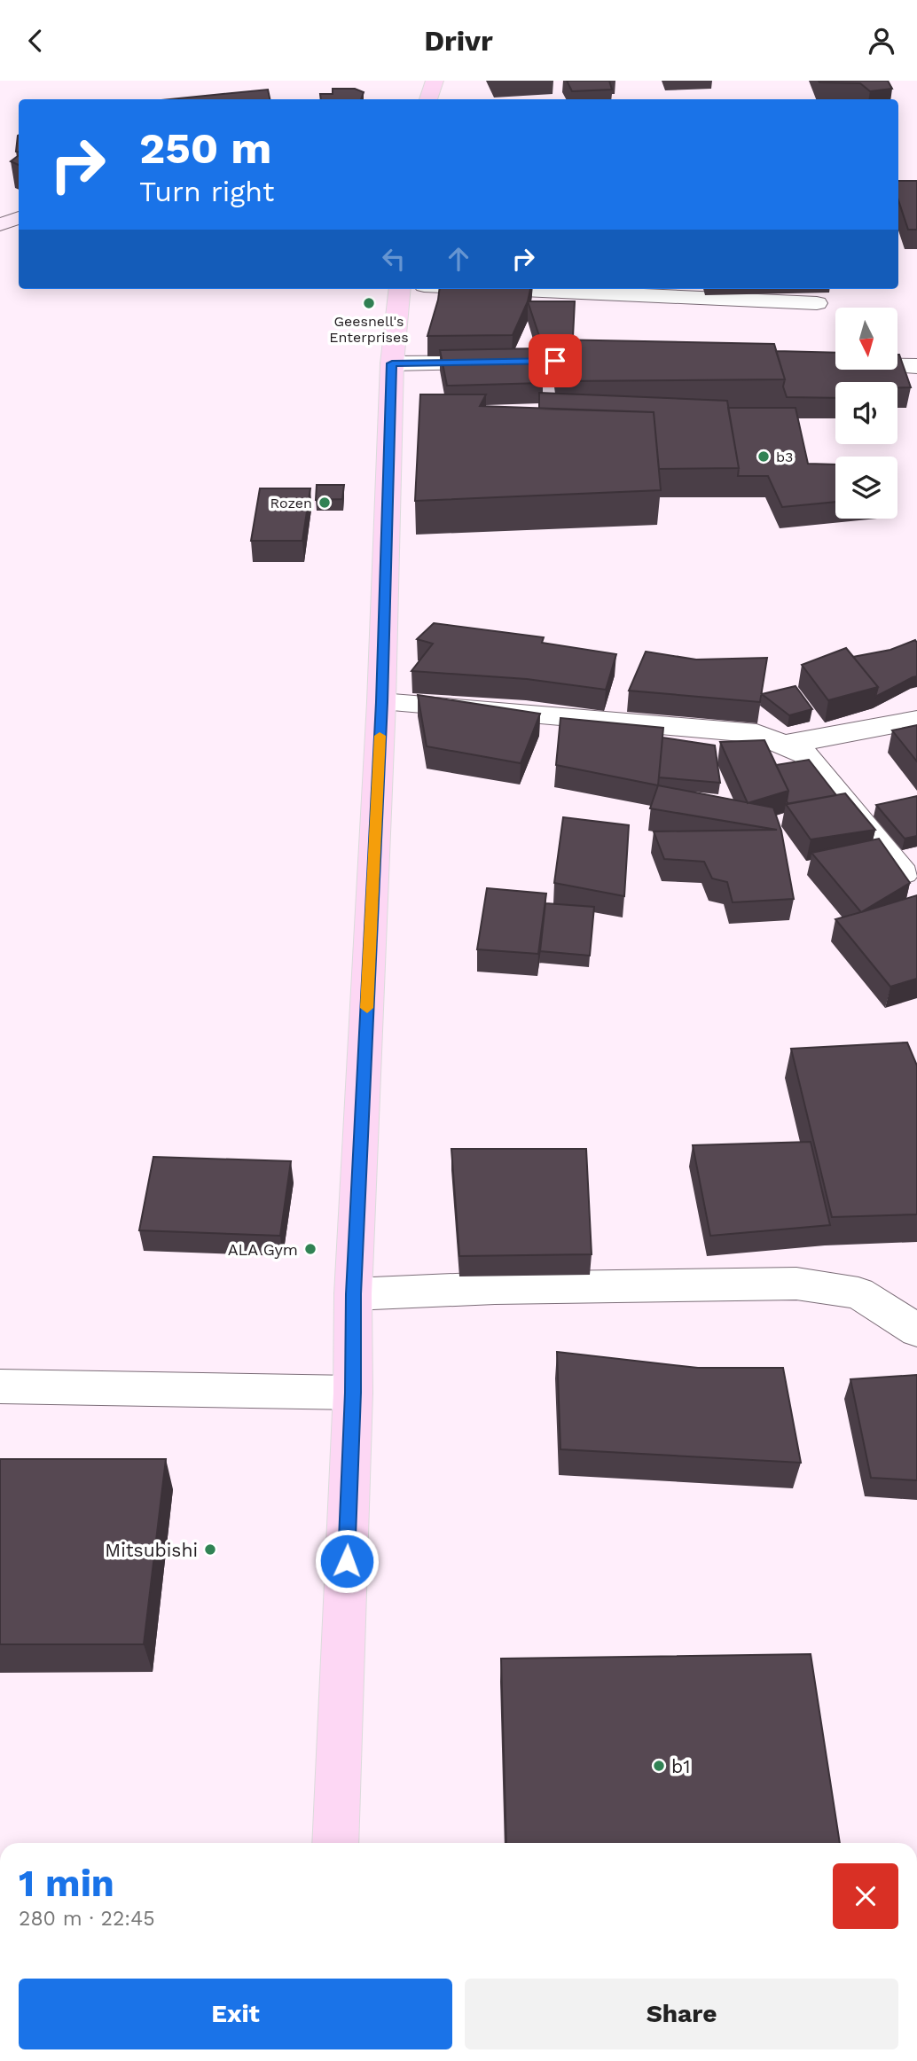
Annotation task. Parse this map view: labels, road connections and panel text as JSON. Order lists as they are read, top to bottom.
{
  "places": [
    "Geesnell's Enterprises",
    "b3",
    "Rozen",
    "ALA Gym",
    "Mitsubishi",
    "b1"
  ],
  "north": "bottom",
  "page": {
    "header": "Drivr",
    "turn": ["250 m", "Turn right"],
    "heading": ["1 min", "280 m · 22:45"],
    "buttons": ["Exit", "Share"]
  }
}
